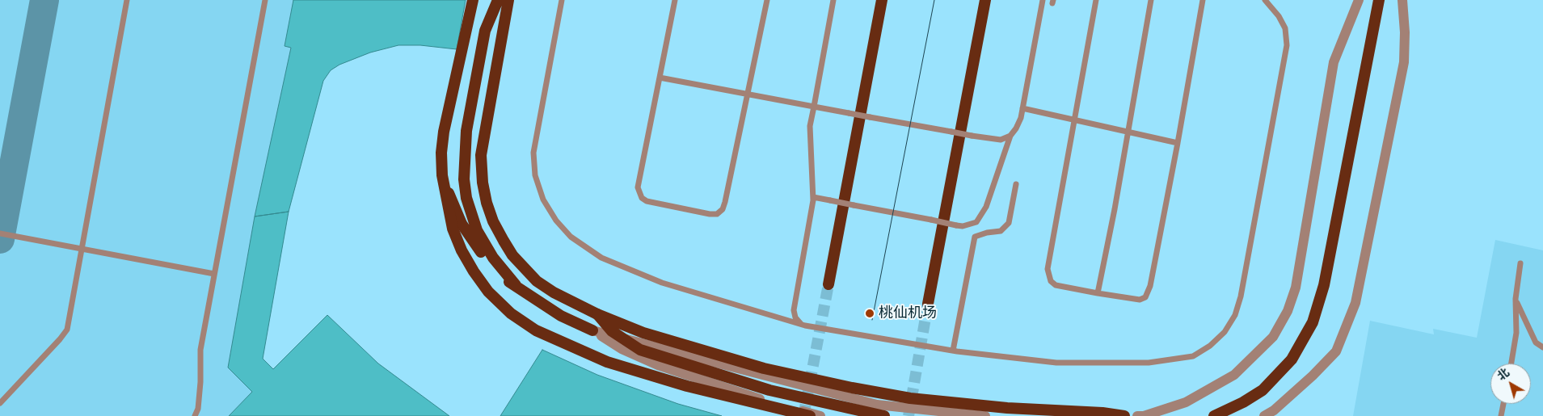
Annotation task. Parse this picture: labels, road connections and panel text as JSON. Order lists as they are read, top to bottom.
{
  "places": ["桃仙机场"],
  "north": "top left"
}
